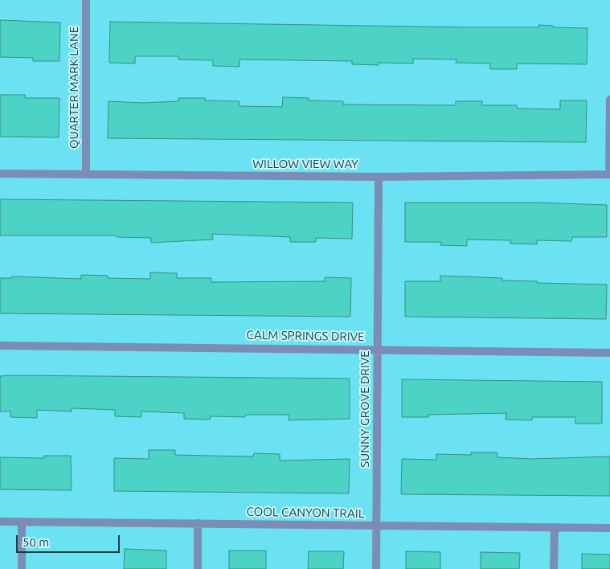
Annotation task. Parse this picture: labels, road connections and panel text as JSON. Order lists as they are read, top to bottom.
{
  "streets": {
    "street": [
      "QUARTER MARK LANE",
      "WILLOW VIEW WAY",
      "CALM SPRINGS DRIVE",
      "SUNNY GROVE DRIVE",
      "COOL CANYON TRAIL"
    ]
  },
  "crossings": [
    ["QUARTER MARK LANE", "WILLOW VIEW WAY"],
    ["WILLOW VIEW WAY", "SUNNY GROVE DRIVE"],
    ["CALM SPRINGS DRIVE", "SUNNY GROVE DRIVE"],
    ["SUNNY GROVE DRIVE", "COOL CANYON TRAIL"]
  ],
  "scale_bar": "50 m"
}
